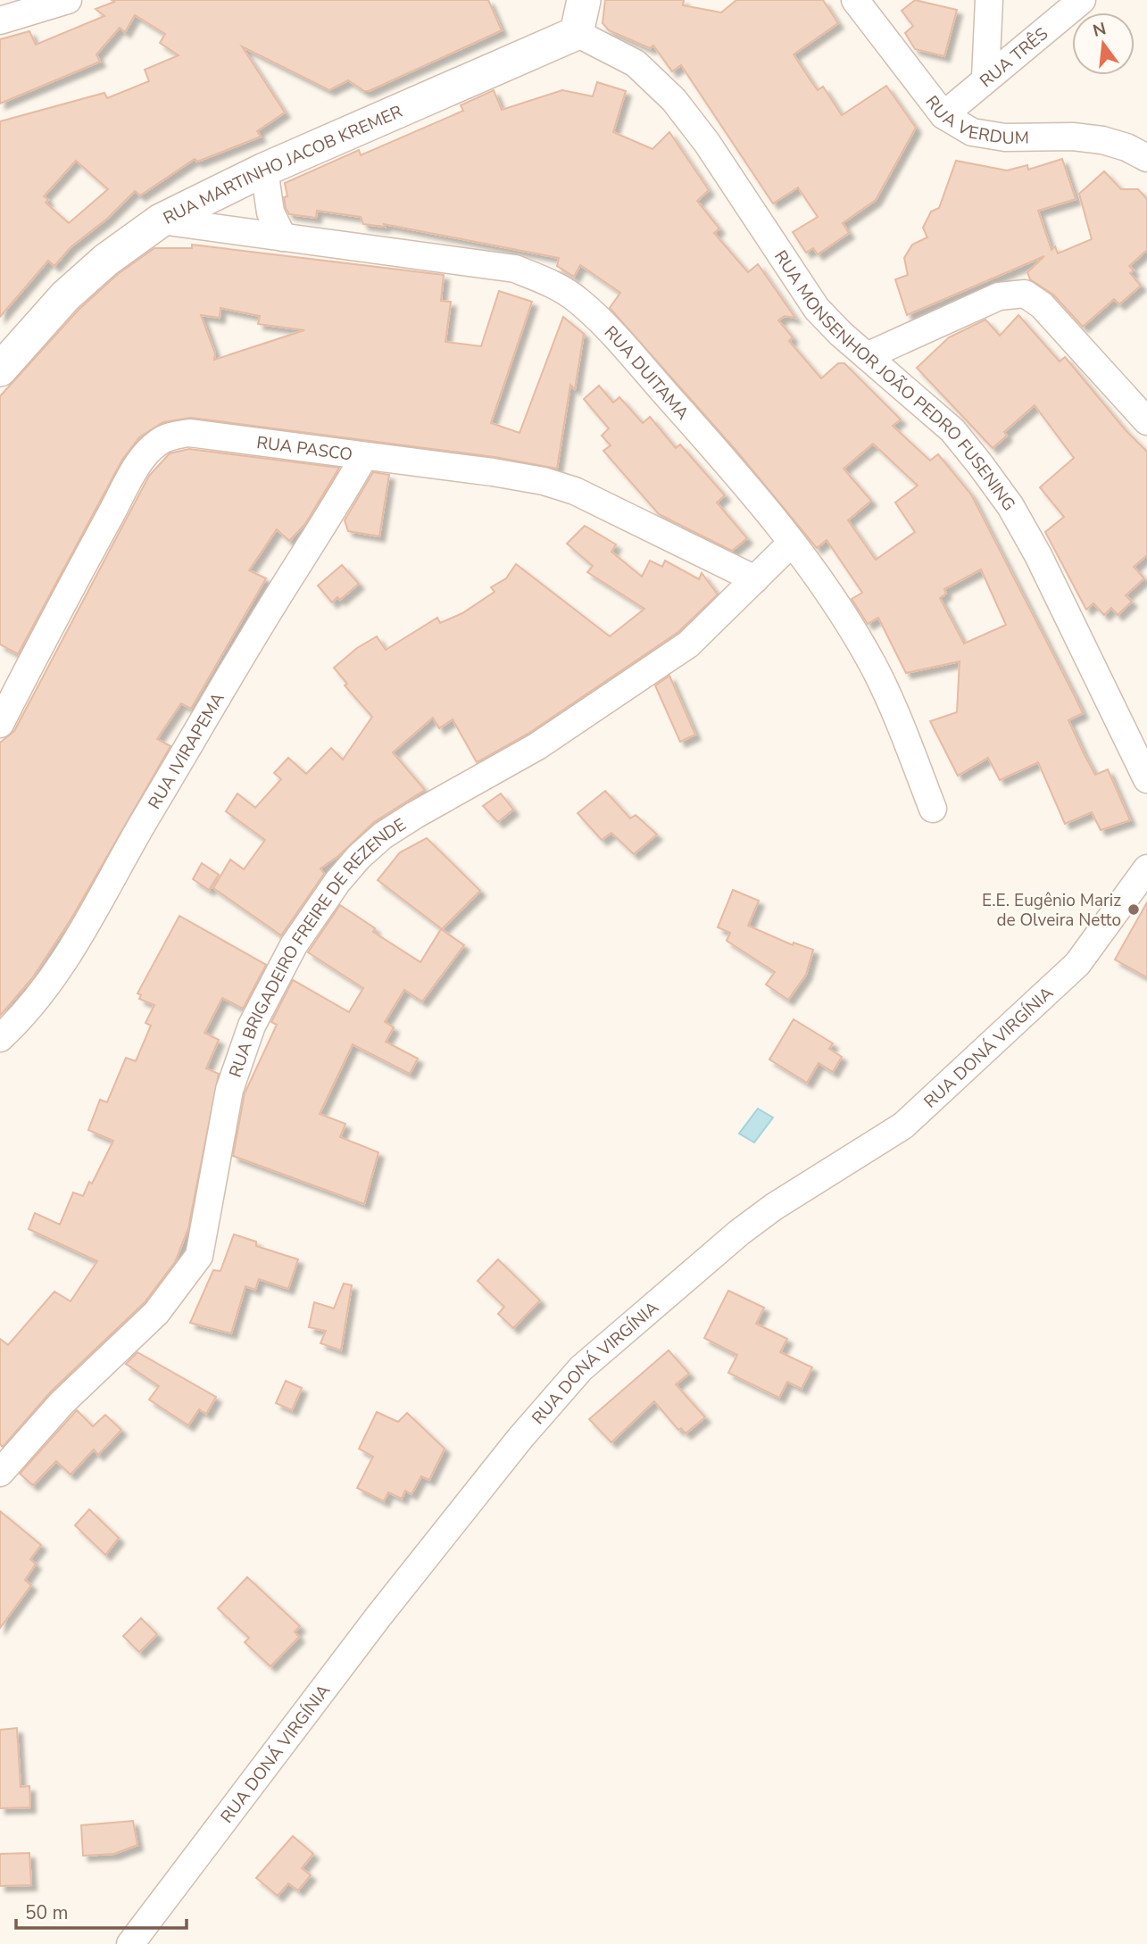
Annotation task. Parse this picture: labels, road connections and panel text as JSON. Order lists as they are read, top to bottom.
{
  "streets": {
    "street": [
      "RUA TRÊS",
      "RUA VERDUM",
      "RUA MARTINHO JACOB KREMER",
      "RUA DUITAMA",
      "RUA MONSENHOR JOÃO PEDRO FUSENING",
      "RUA PASCO",
      "RUA IVIRAPEMA",
      "RUA BRIGADEIRO FREIRE DE REZENDE",
      "RUA DONÁ VIRGÍNIA"
    ]
  },
  "crossings": [
    ["RUA TRÊS", "RUA VERDUM"],
    ["RUA MARTINHO JACOB KREMER", "RUA DUITAMA"],
    ["RUA MARTINHO JACOB KREMER", "RUA MONSENHOR JOÃO PEDRO FUSENING"],
    ["RUA DUITAMA", "RUA BRIGADEIRO FREIRE DE REZENDE"],
    ["RUA PASCO", "RUA IVIRAPEMA"],
    ["RUA PASCO", "RUA BRIGADEIRO FREIRE DE REZENDE"]
  ],
  "places": ["E.E. Eugênio Mariz de Olveira Netto"],
  "scale_bar": "50 m",
  "north": "top"
}
